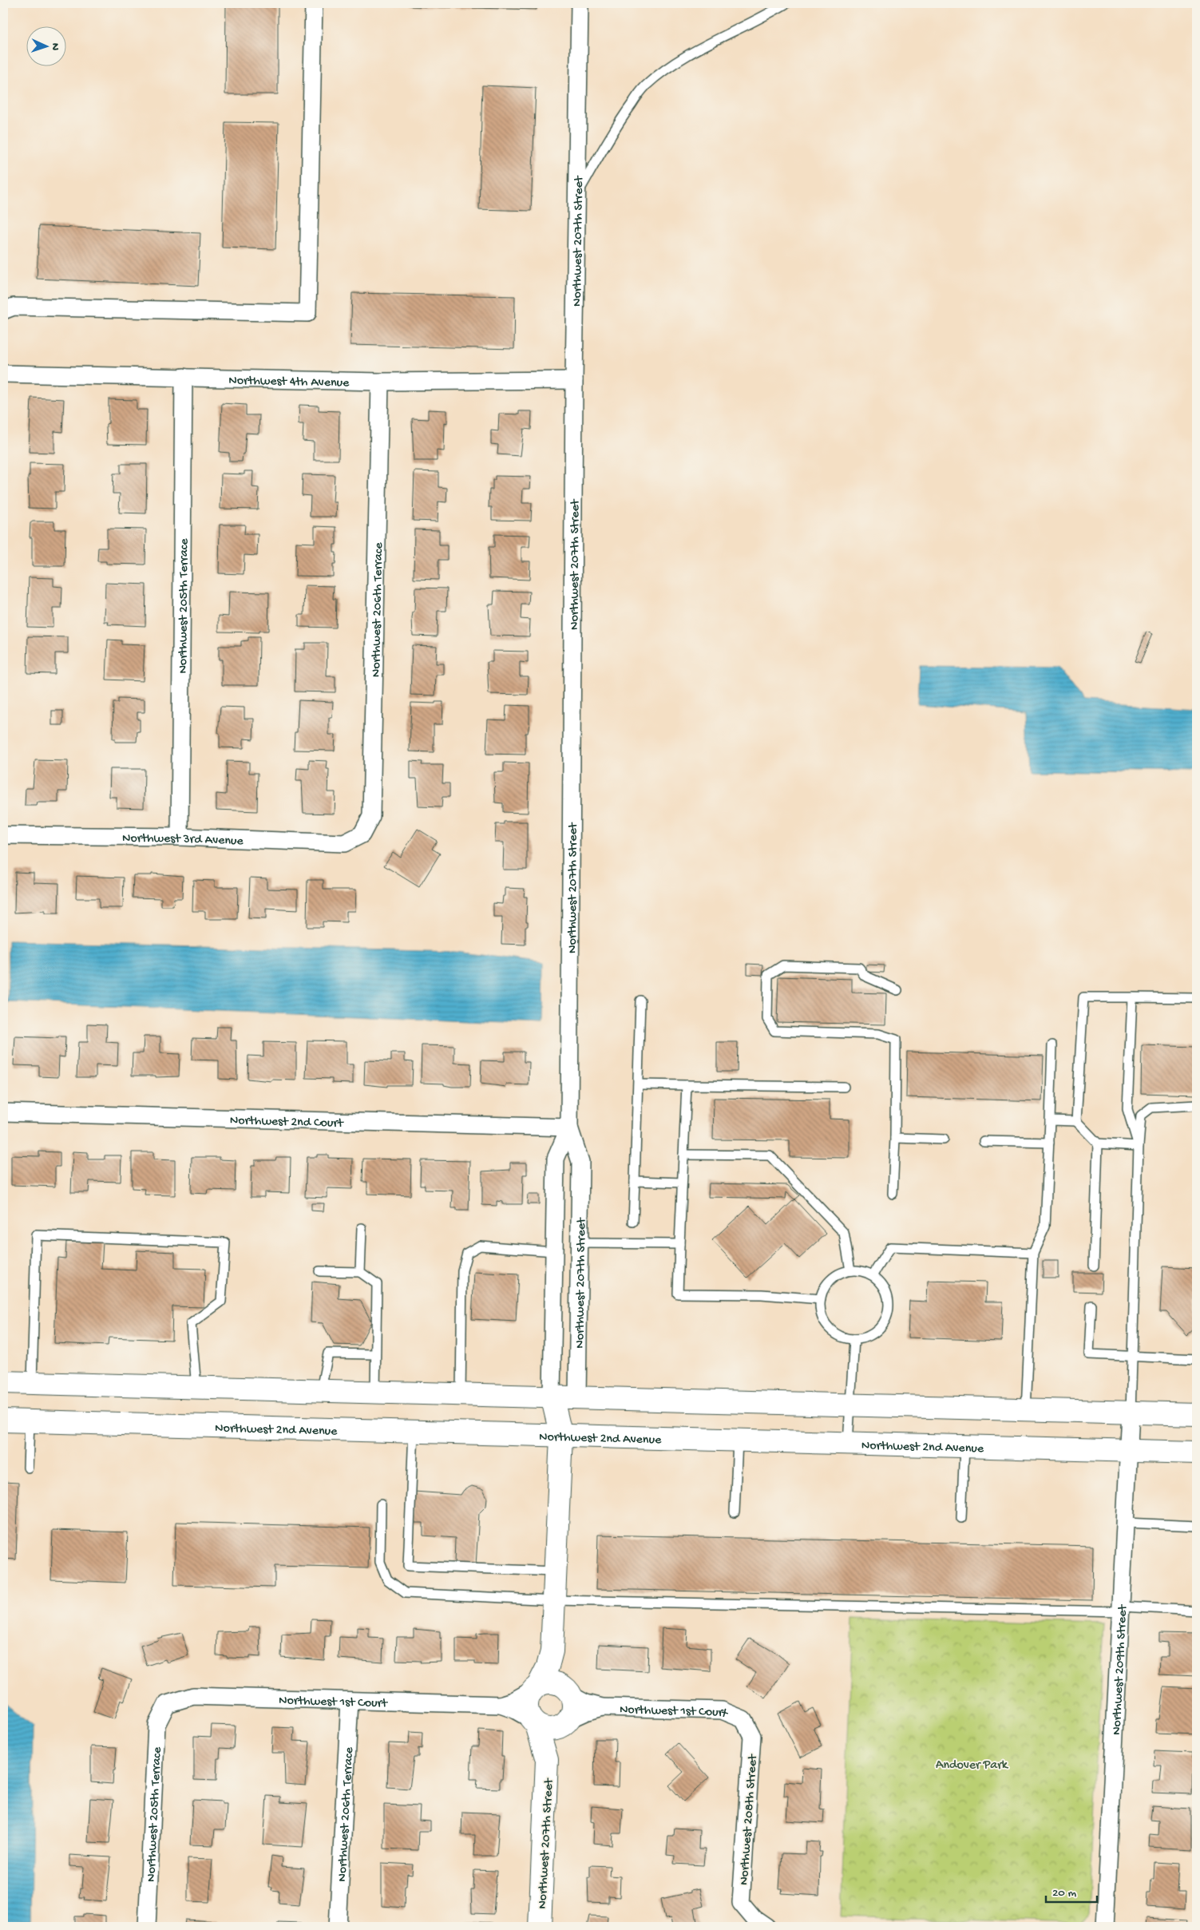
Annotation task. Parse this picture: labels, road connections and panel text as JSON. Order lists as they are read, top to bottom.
{
  "streets": {
    "main road": ["Northwest 207th Street", "Northwest 2nd Avenue"],
    "street": [
      "Northwest 4th Avenue",
      "Northwest 205th Terrace",
      "Northwest 206th Terrace",
      "Northwest 3rd Avenue",
      "Northwest 2nd Court",
      "Northwest 209th Street",
      "Northwest 1st Court",
      "Northwest 208th Street"
    ]
  },
  "crossings": [
    ["Northwest 207th Street", "Northwest 4th Avenue"],
    ["Northwest 207th Street", "Northwest 2nd Court"],
    ["Northwest 207th Street", "Northwest 2nd Avenue"],
    ["Northwest 207th Street", "Northwest 1st Court"],
    ["Northwest 4th Avenue", "Northwest 205th Terrace"],
    ["Northwest 4th Avenue", "Northwest 206th Terrace"],
    ["Northwest 205th Terrace", "Northwest 3rd Avenue"],
    ["Northwest 205th Terrace", "Northwest 1st Court"],
    ["Northwest 206th Terrace", "Northwest 3rd Avenue"],
    ["Northwest 206th Terrace", "Northwest 1st Court"],
    ["Northwest 2nd Avenue", "Northwest 209th Street"],
    ["Northwest 1st Court", "Northwest 208th Street"]
  ],
  "parks": ["Andover Park"],
  "scale_bar": "20 m",
  "north": "right"
}
